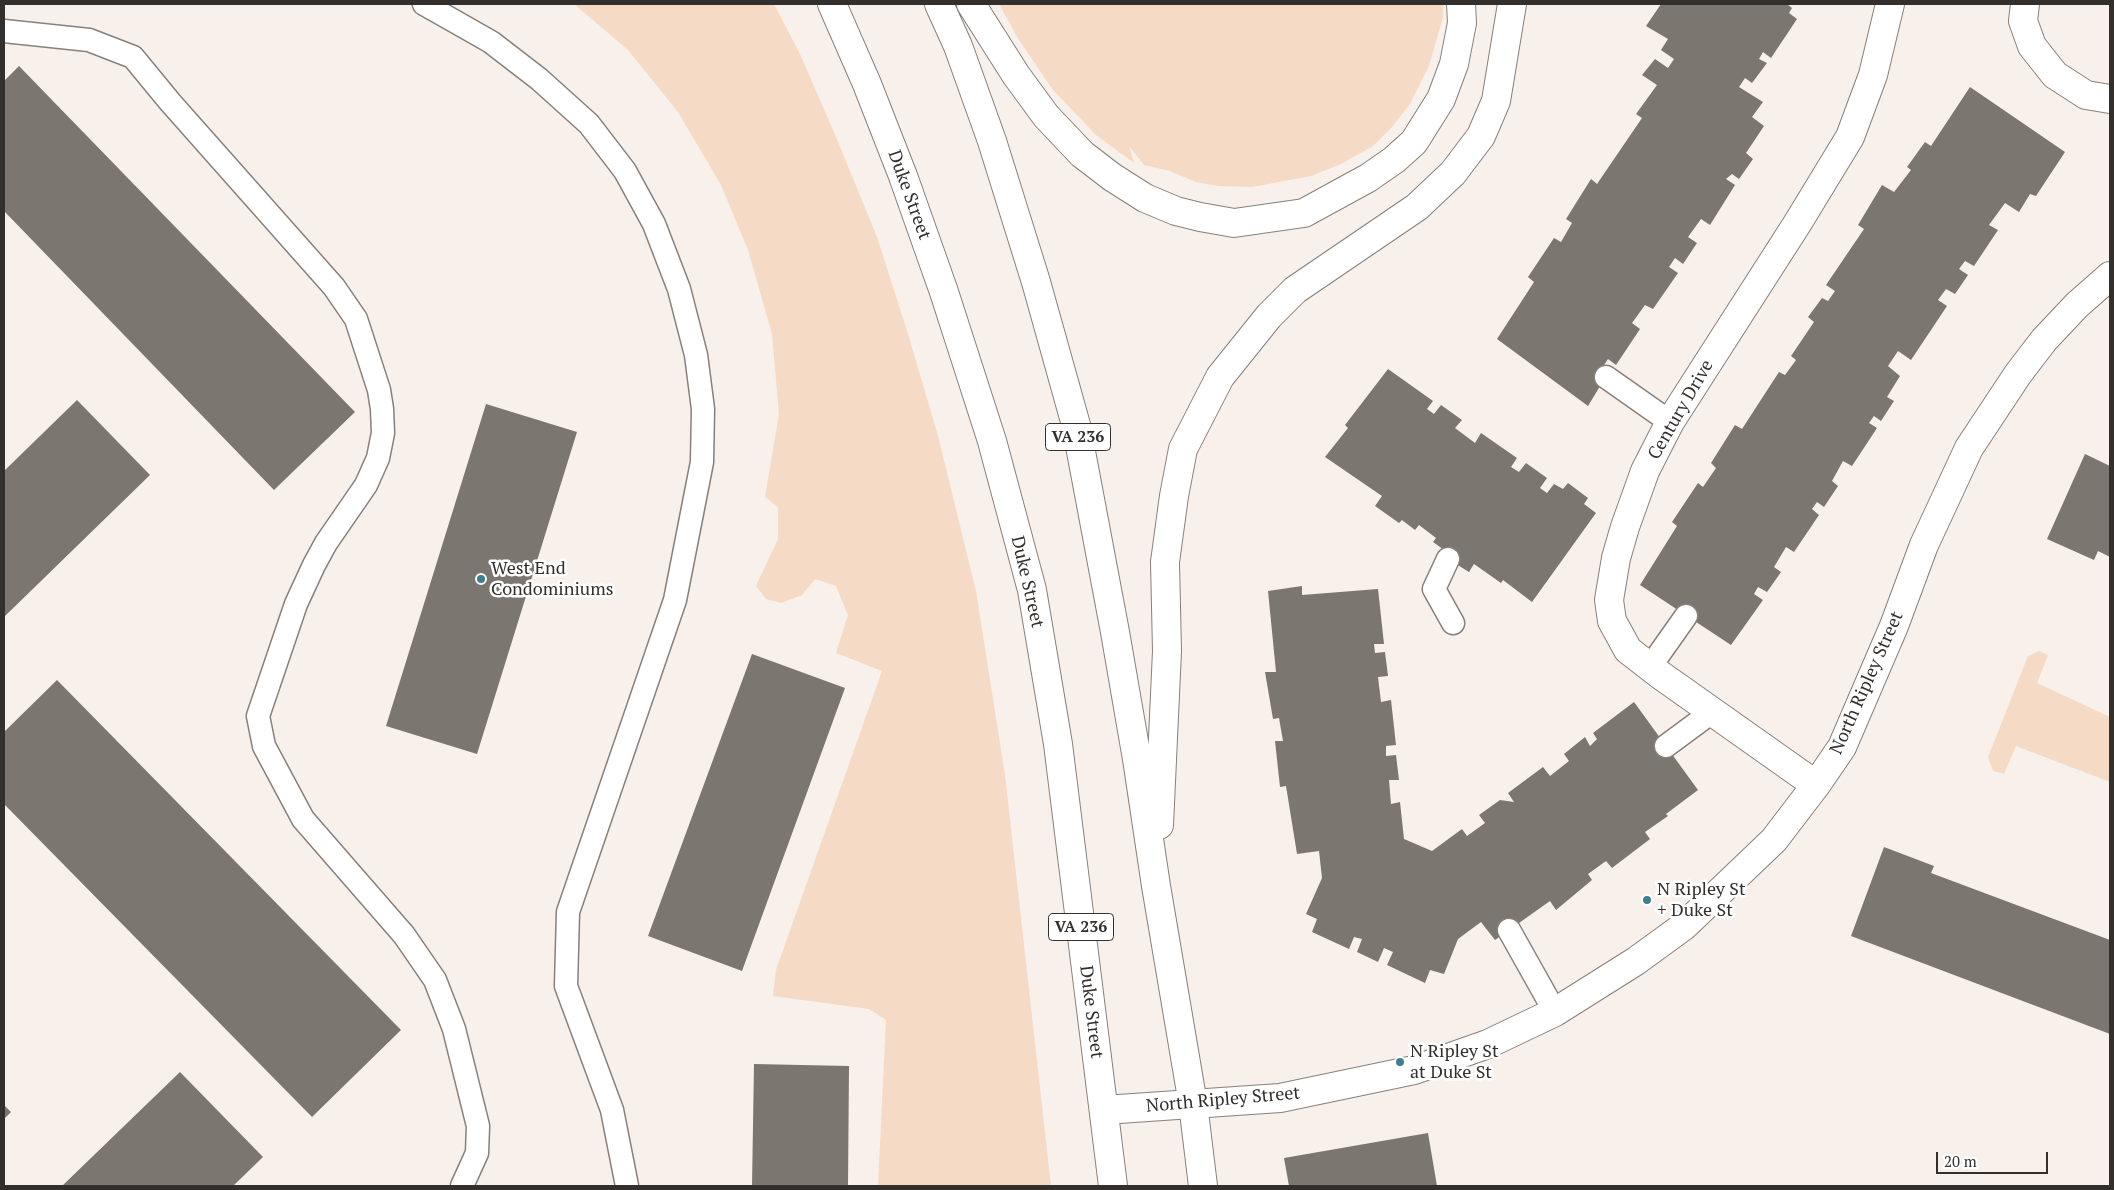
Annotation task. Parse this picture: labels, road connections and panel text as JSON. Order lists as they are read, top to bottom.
{
  "streets": {
    "main road": [
      "Duke Street",
      "Century Drive",
      "VA 236",
      "North Ripley Street"
    ]
  },
  "crossings": [
    ["Duke Street", "North Ripley Street"],
    ["Century Drive", "North Ripley Street"],
    ["VA 236", "North Ripley Street"]
  ],
  "places": ["West End Condominiums", "N Ripley St + Duke St", "N Ripley St at Duke St"],
  "scale_bar": "20 m"
}
